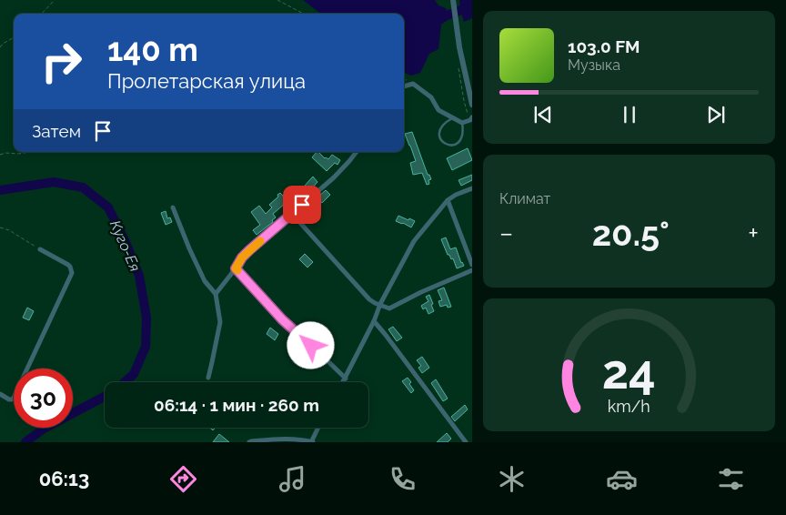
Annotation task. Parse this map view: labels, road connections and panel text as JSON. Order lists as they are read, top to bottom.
{
  "water": ["Куго-Ея"],
  "page": {
    "turn": ["140 m", "Пролетарская улица"],
    "song": ["103.0 FM", "Музыка"],
    "then": "Затем",
    "tile": "Климат",
    "heat": ["−", "20.5°", "+"],
    "limit": "30",
    "trip": "06:14 · 1 мин · 260 m",
    "tabs": "06:13",
    "gauge": ["24", "km/h"]
  }
}
